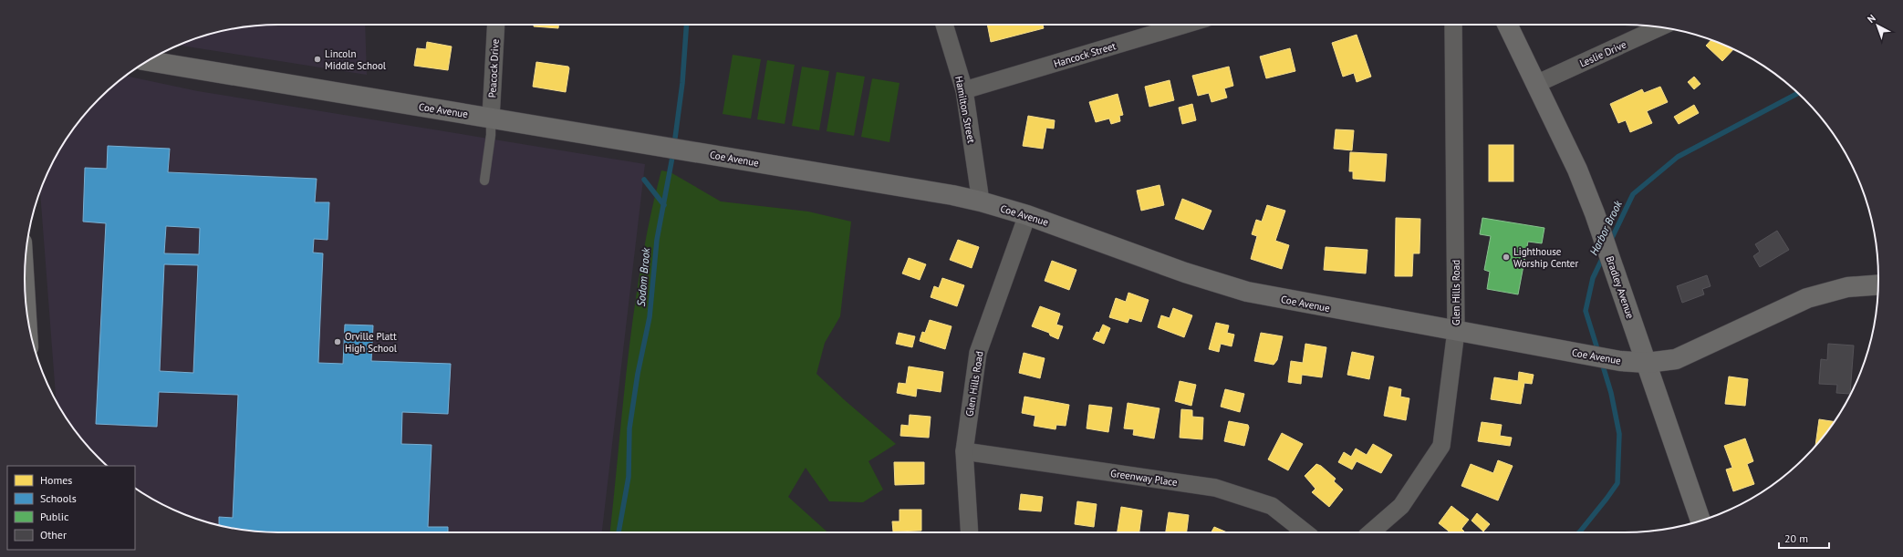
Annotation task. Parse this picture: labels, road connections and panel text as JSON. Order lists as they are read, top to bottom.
{
  "streets": {
    "street": [
      "Leslie Drive",
      "Hancock Street",
      "Peacock Drive",
      "Hamilton Street",
      "Coe Avenue",
      "Bradley Avenue",
      "Glen Hills Road",
      "Greenway Place"
    ]
  },
  "crossings": [
    ["Leslie Drive", "Bradley Avenue"],
    ["Hancock Street", "Hamilton Street"],
    ["Peacock Drive", "Coe Avenue"],
    ["Hamilton Street", "Coe Avenue"],
    ["Coe Avenue", "Bradley Avenue"],
    ["Coe Avenue", "Glen Hills Road"],
    ["Glen Hills Road", "Greenway Place"]
  ],
  "water": ["Harbor Brook", "Sodom Brook"],
  "places": ["Lincoln Middle School", "Lighthouse Worship Center", "Orville Platt High School"],
  "legend": [
    "Homes",
    "Schools",
    "Public",
    "Other"
  ],
  "scale_bar": "20 m",
  "north": "top left"
}
